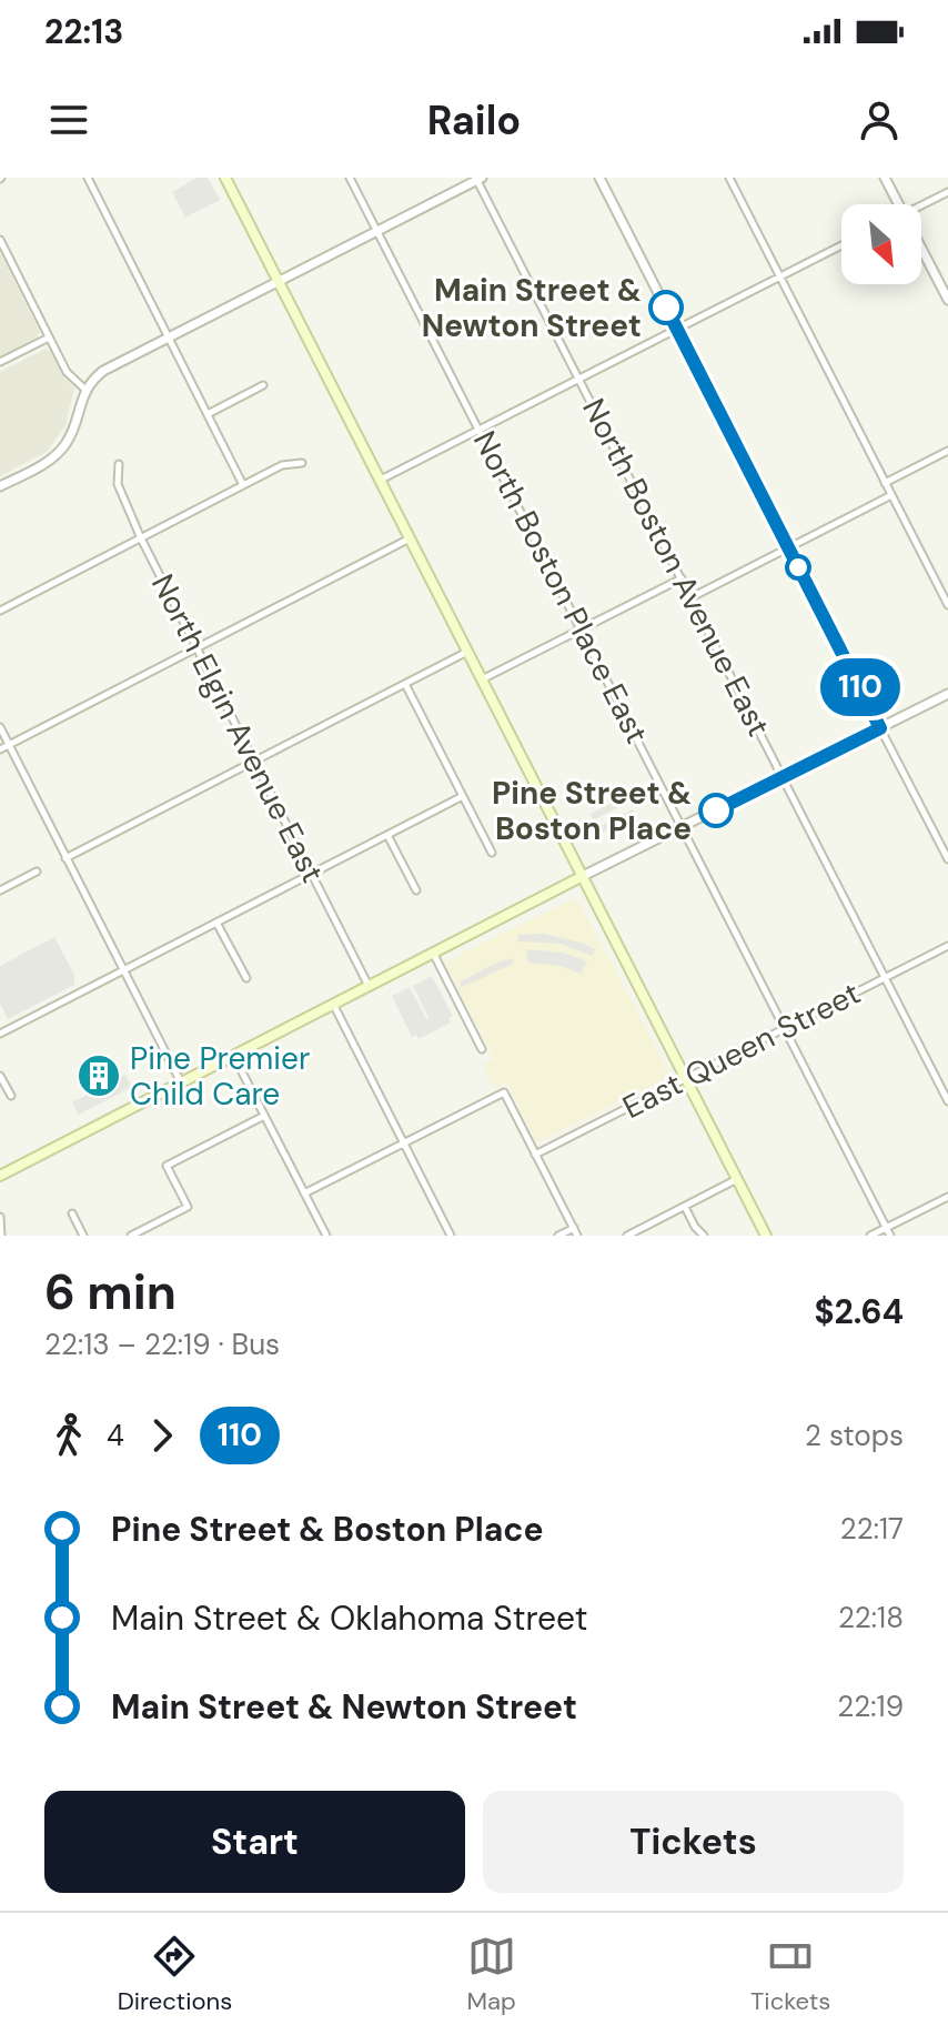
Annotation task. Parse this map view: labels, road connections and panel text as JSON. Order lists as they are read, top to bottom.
{
  "streets": {
    "street": [
      "North Boston Avenue East",
      "North Boston Place East",
      "North Elgin Avenue East",
      "East Queen Street"
    ]
  },
  "crossings": [
    ["North Boston Avenue East", "East Queen Street"],
    ["North Boston Place East", "East Queen Street"]
  ],
  "places": {
    "other": ["Main Street & Newton Street", "Pine Street & Boston Place"],
    "building": ["Pine Premier Child Care"]
  },
  "lines": ["bus line 110"],
  "north": "bottom right",
  "page": {
    "status": "22:13",
    "header": "Railo",
    "on_map": "110",
    "heading": ["6 min", "22:13 – 22:19 · Bus", "$2.64"],
    "legs": ["4", "110", "2 stops"],
    "list": [
      {
        "name": "Pine Street & Boston Place",
        "value": "22:17"
      },
      {
        "name": "Main Street & Oklahoma Street",
        "value": "22:18"
      },
      {
        "name": "Main Street & Newton Street",
        "value": "22:19"
      }
    ],
    "buttons": ["Start", "Tickets"],
    "tabs": ["Directions", "Map", "Tickets"]
  }
}
